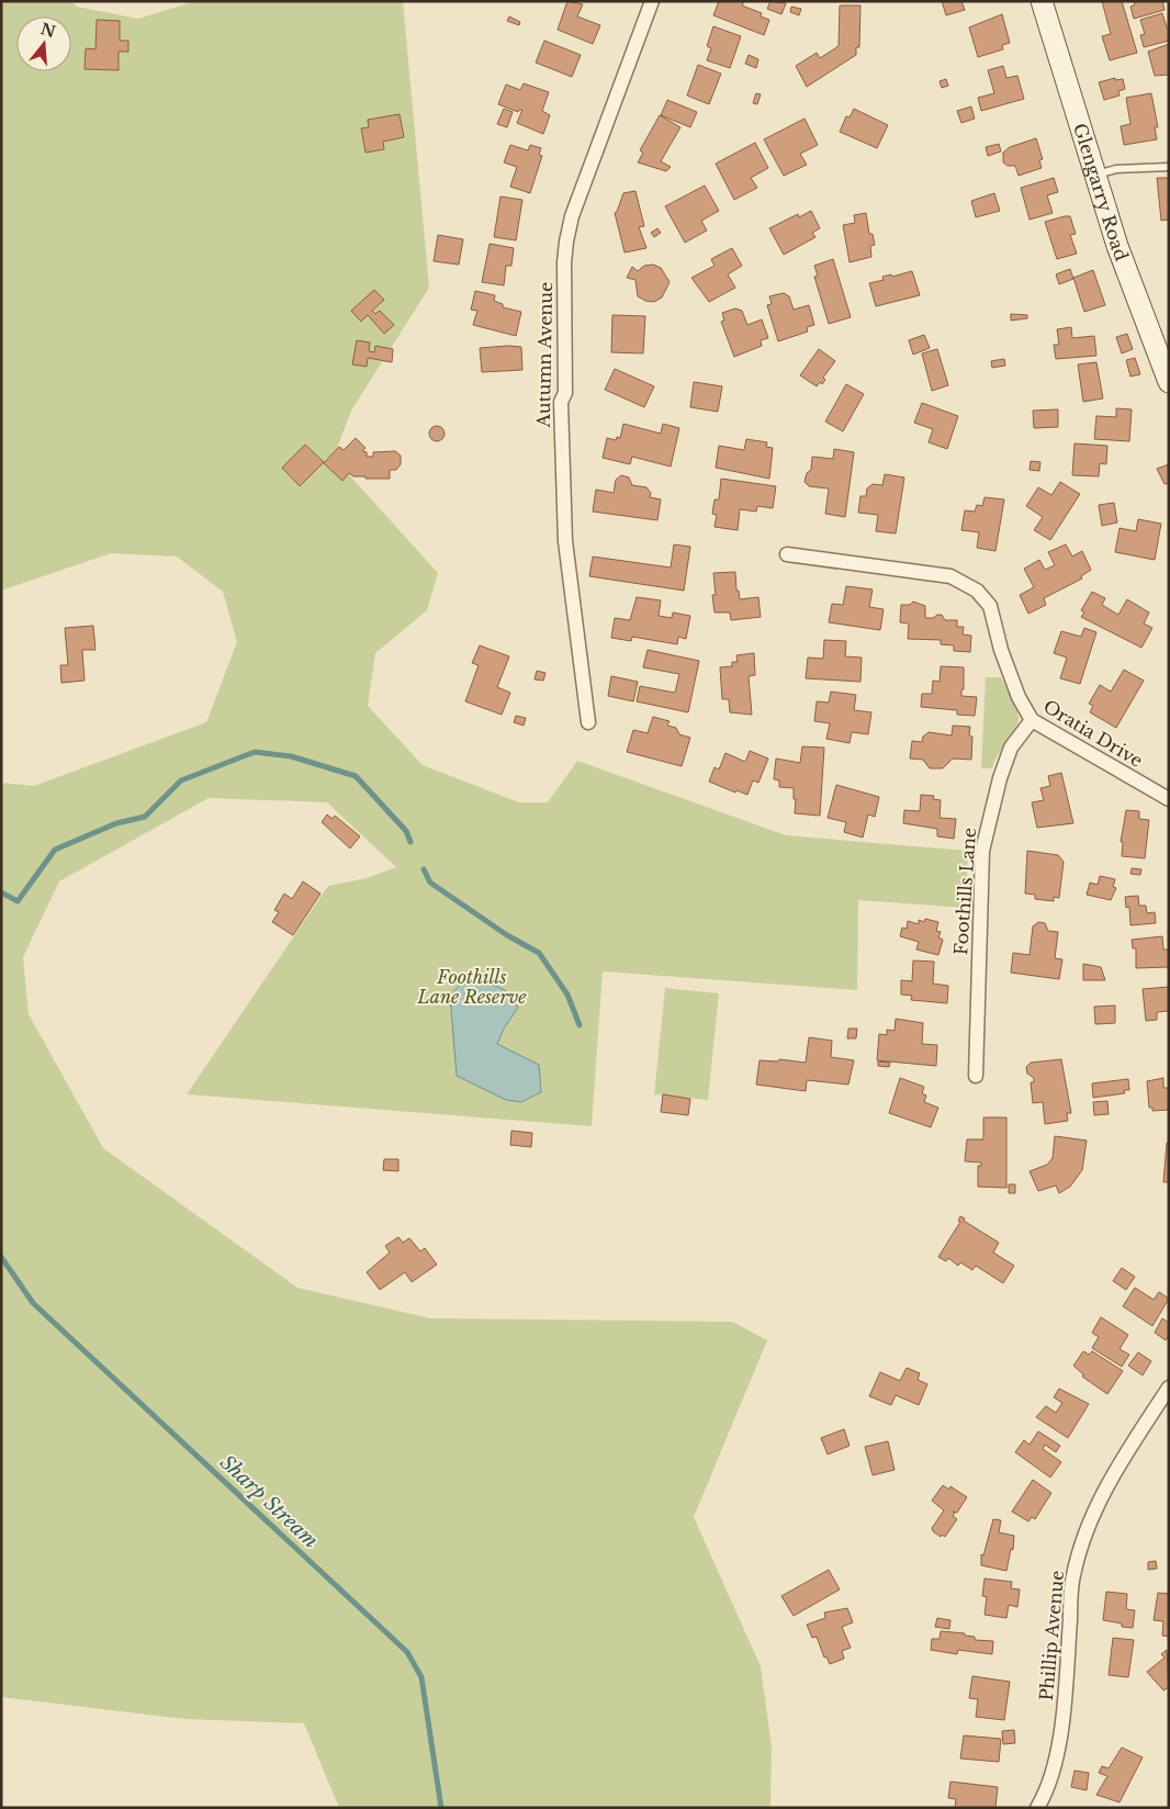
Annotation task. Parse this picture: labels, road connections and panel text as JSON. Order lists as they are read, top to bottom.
{
  "streets": {
    "main road": ["Glengarry Road"],
    "street": [
      "Autumn Avenue",
      "Oratia Drive",
      "Foothills Lane",
      "Phillip Avenue"
    ]
  },
  "crossings": [
    ["Oratia Drive", "Foothills Lane"]
  ],
  "water": ["Sharp Stream"],
  "parks": ["Foothills Lane Reserve"],
  "north": "top"
}
